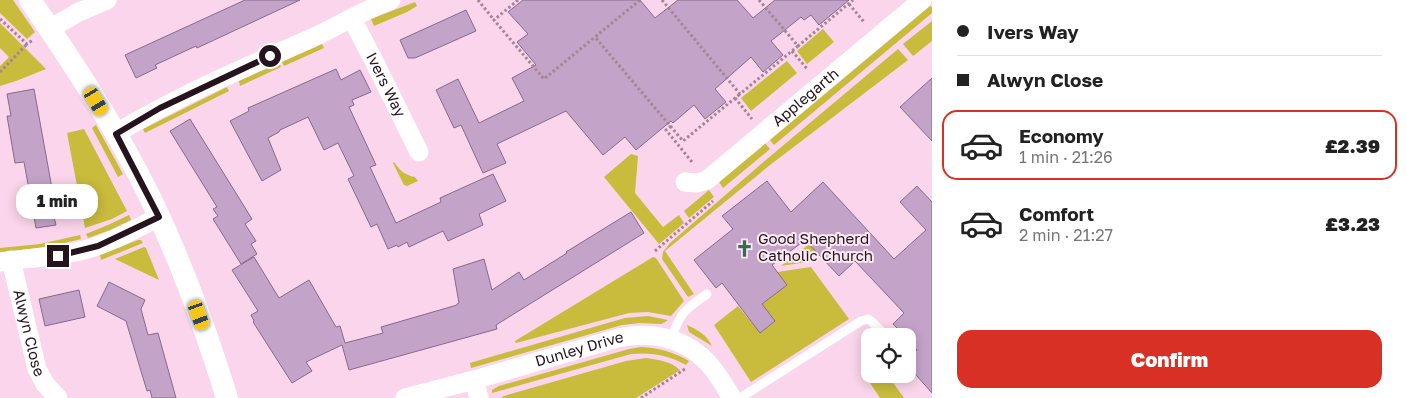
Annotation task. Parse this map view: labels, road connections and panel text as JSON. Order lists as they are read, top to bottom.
{
  "streets": {
    "street": [
      "Ivers Way",
      "Applegarth",
      "Alwyn Close",
      "Dunley Drive"
    ]
  },
  "places": {
    "church": ["Good Shepherd Catholic Church"]
  },
  "page": {
    "banner": ["Ivers Way", "Alwyn Close"],
    "list": [
      {
        "name": "Economy",
        "note": "1 min · 21:26",
        "value": "£2.39"
      },
      {
        "name": "Comfort",
        "note": "2 min · 21:27",
        "value": "£3.23"
      }
    ],
    "bubble": "1 min",
    "buttons": "Confirm"
  }
}
